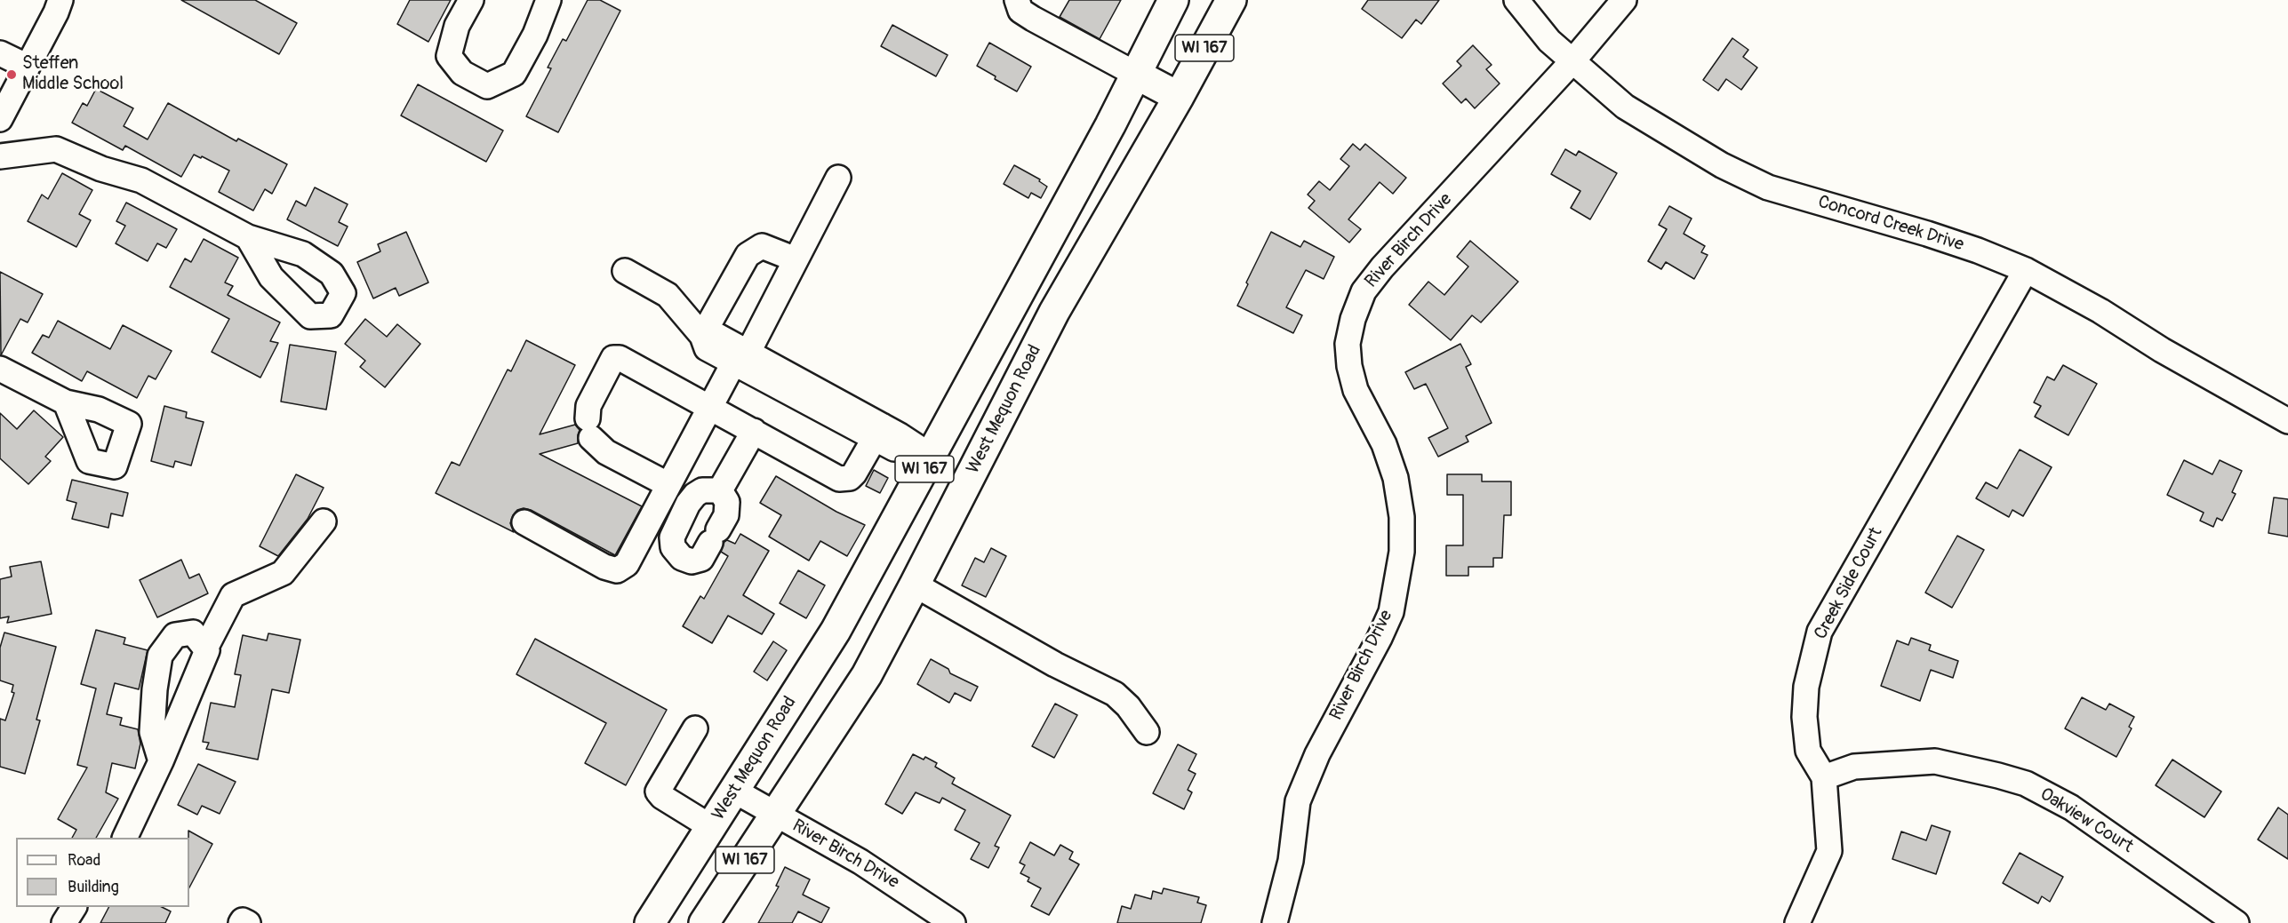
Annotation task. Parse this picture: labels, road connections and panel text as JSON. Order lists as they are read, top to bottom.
{
  "streets": {
    "main road": ["WI 167", "West Mequon Road"],
    "street": [
      "Concord Creek Drive",
      "River Birch Drive",
      "Creek Side Court",
      "Oakview Court"
    ]
  },
  "crossings": [
    ["Concord Creek Drive", "River Birch Drive"],
    ["Concord Creek Drive", "Creek Side Court"],
    ["River Birch Drive", "West Mequon Road"],
    ["Creek Side Court", "Oakview Court"]
  ],
  "places": ["Steffen Middle School"],
  "legend": ["Road", "Building"]
}
